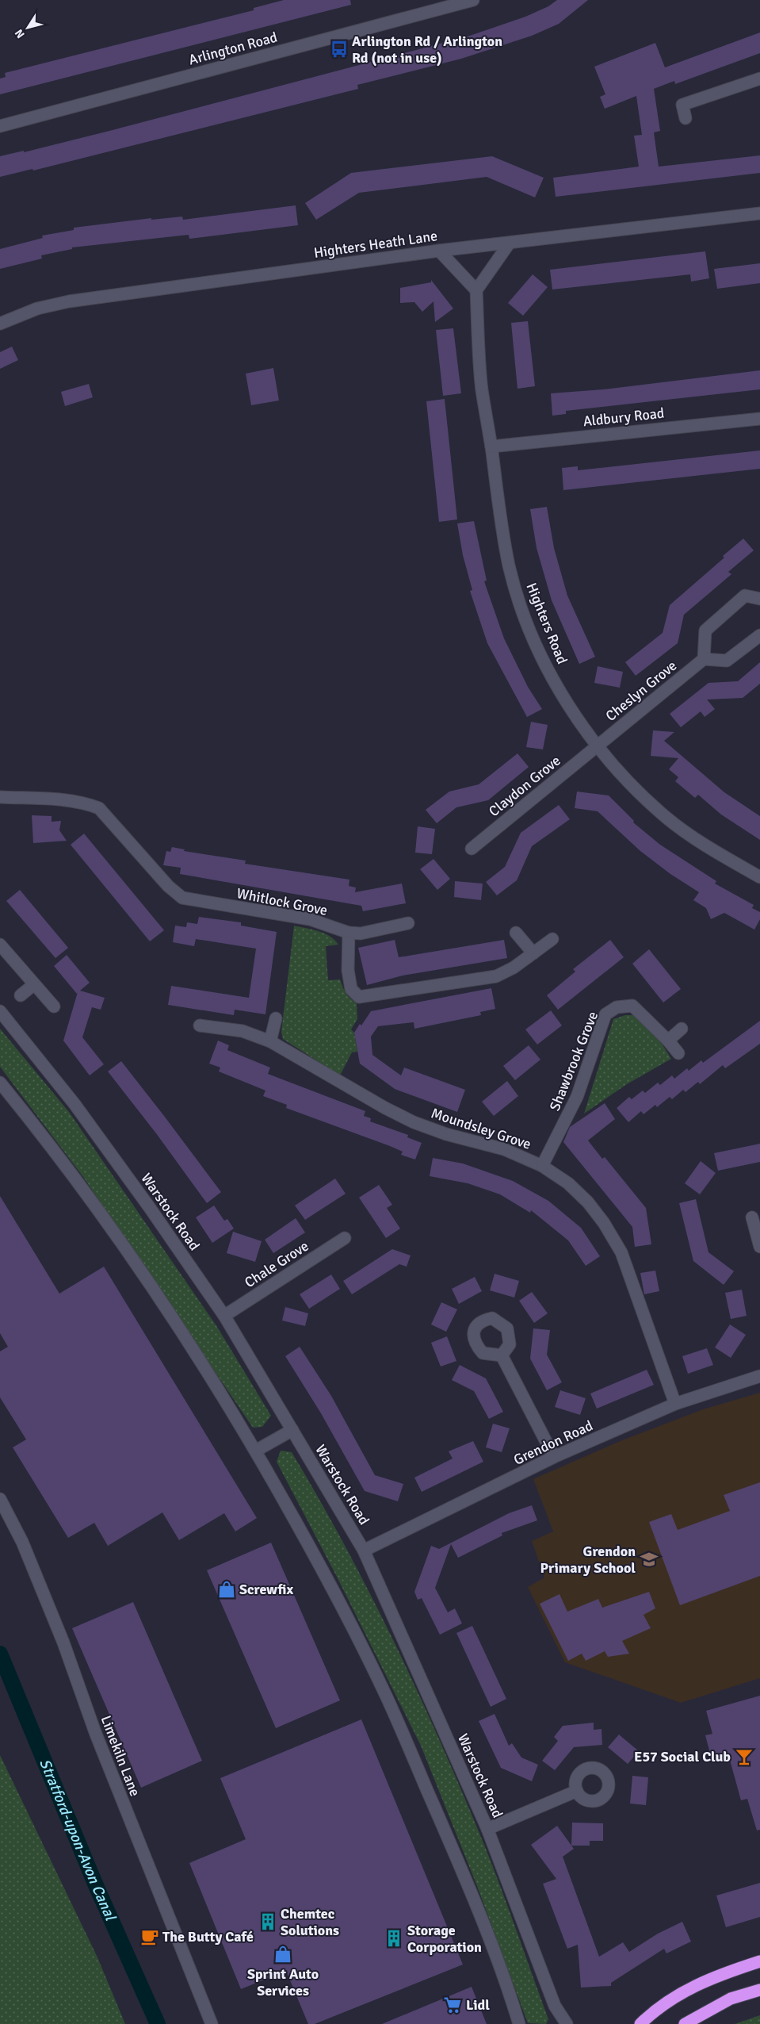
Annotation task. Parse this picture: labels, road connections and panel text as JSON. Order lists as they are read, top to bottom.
{
  "streets": {
    "street": [
      "Arlington Road",
      "Highters Heath Lane",
      "Aldbury Road",
      "Highters Road",
      "Cheslyn Grove",
      "Claydon Grove",
      "Whitlock Grove",
      "Shawbrook Grove",
      "Moundsley Grove",
      "Warstock Road",
      "Chale Grove",
      "Grendon Road",
      "Limekiln Lane"
    ]
  },
  "crossings": [
    ["Aldbury Road", "Highters Road"],
    ["Highters Road", "Cheslyn Grove"],
    ["Highters Road", "Claydon Grove"],
    ["Cheslyn Grove", "Claydon Grove"],
    ["Shawbrook Grove", "Moundsley Grove"],
    ["Moundsley Grove", "Grendon Road"],
    ["Warstock Road", "Chale Grove"],
    ["Warstock Road", "Grendon Road"]
  ],
  "water": ["Stratford-upon-Avon Canal"],
  "places": {
    "bus stop": ["Arlington Rd / Arlington Rd (not in use)"],
    "school or university": ["Grendon Primary School"],
    "shop": ["Screwfix", "Sprint Auto Services"],
    "bar": ["E57 Social Club"],
    "building": ["Chemtec Solutions", "Storage Corporation"],
    "cafe": ["The Butty Café"],
    "supermarket": ["Lidl"]
  },
  "north": "bottom left"
}
